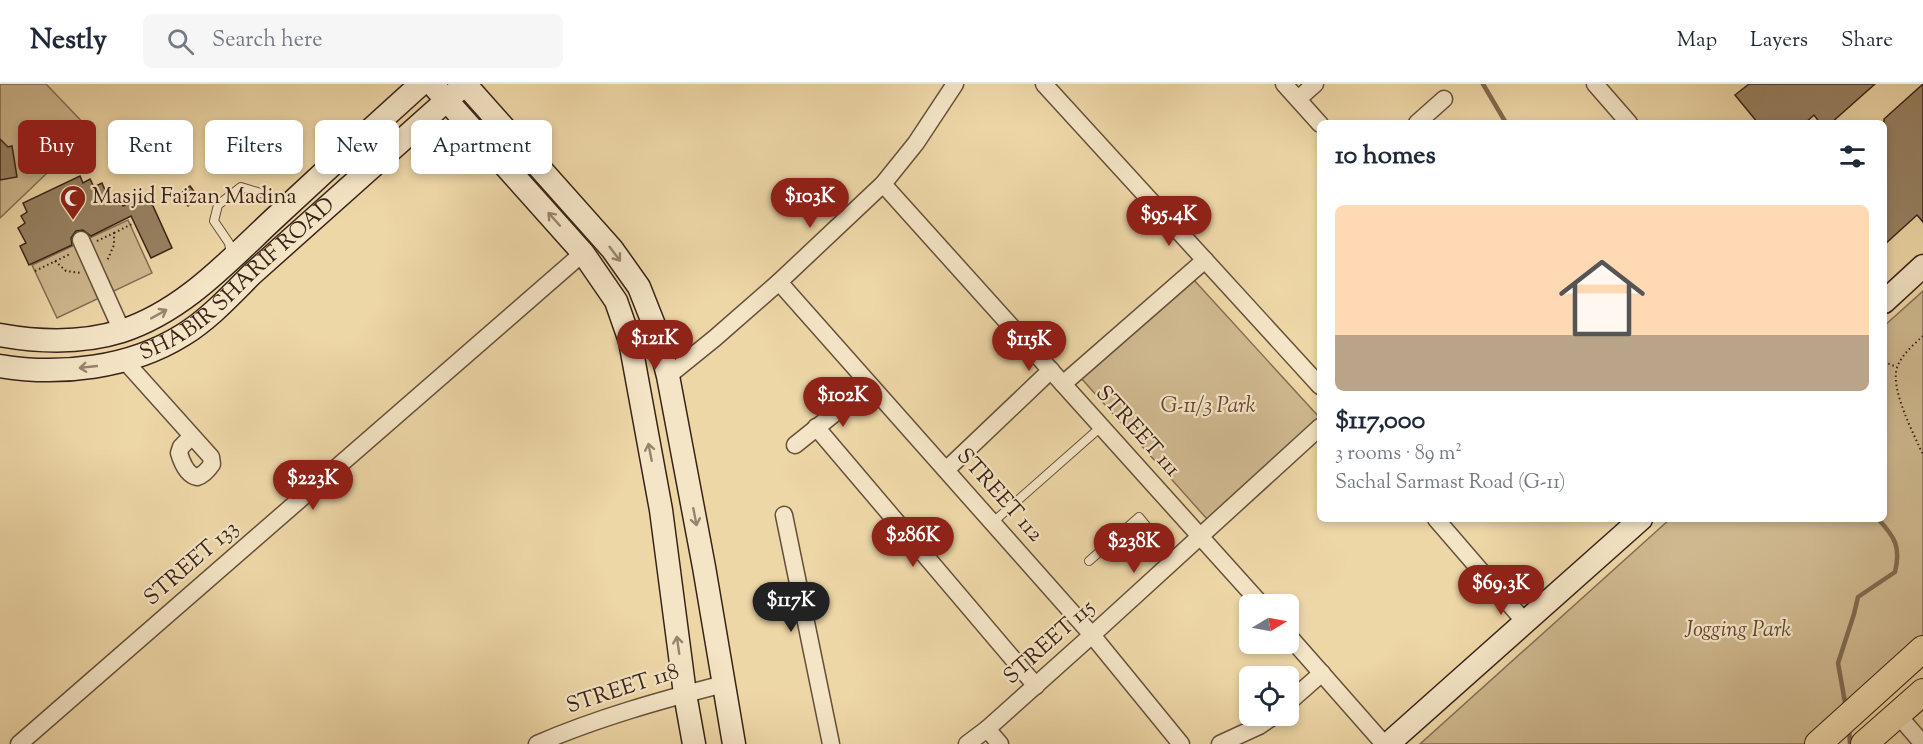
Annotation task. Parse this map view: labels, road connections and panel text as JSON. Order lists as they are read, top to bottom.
{
  "streets": {
    "street": [
      "SHABIR SHARIF ROAD",
      "STREET 111",
      "STREET 112",
      "STREET 133",
      "STREET 115",
      "STREET 118"
    ]
  },
  "crossings": [
    ["STREET 111", "STREET 115"],
    ["STREET 112", "STREET 115"]
  ],
  "parks": ["G-11/3 Park", "Jogging Park"],
  "places": {
    "mosque": ["Masjid Faizan Madina"]
  },
  "north": "right",
  "page": {
    "header": "Nestly",
    "search": "Search here",
    "nav": ["Map", "Layers", "Share"],
    "chip": [
      "Buy",
      "Rent",
      "Filters",
      "New",
      "Apartment"
    ],
    "heading": "10 homes",
    "price": [
      "$103K",
      "$95.4K",
      "$121K",
      "$115K",
      "$102K",
      "$223K",
      "$286K",
      "$238K",
      "$69.3K",
      "$117K"
    ],
    "list": [
      {
        "name": "$117,000",
        "note": "3 rooms · 89 m² · Sachal Sarmast Road (G-11)"
      }
    ]
  }
}
